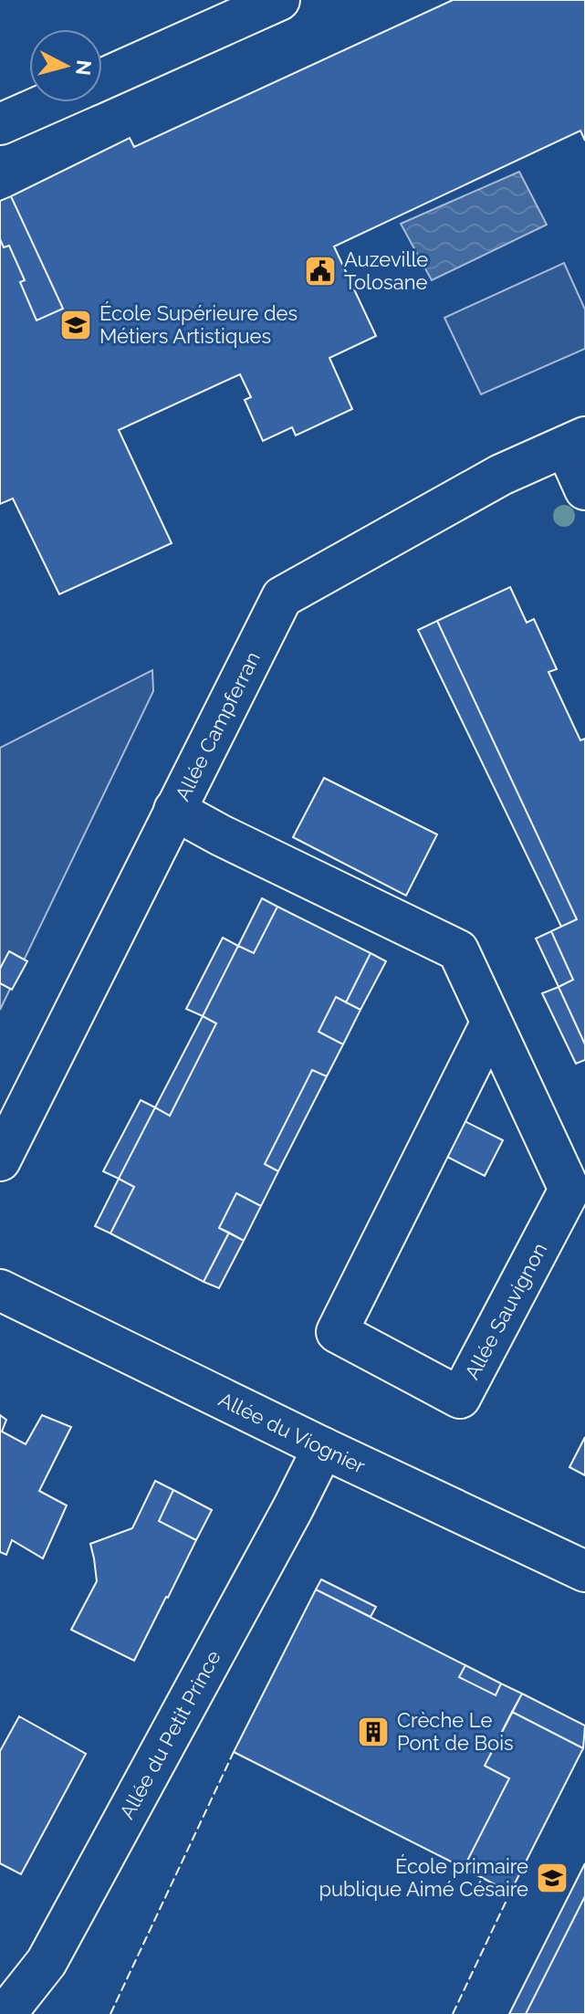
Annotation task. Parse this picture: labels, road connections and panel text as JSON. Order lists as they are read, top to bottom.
{
  "streets": {
    "street": [
      "Allée Campferran",
      "Allée Sauvignon",
      "Allée du Viognier",
      "Allée du Petit Prince"
    ]
  },
  "crossings": [
    ["Allée Campferran", "Allée Sauvignon"],
    ["Allée du Viognier", "Allée du Petit Prince"]
  ],
  "places": {
    "public building": ["Auzeville Tolosane"],
    "school or university": ["École Supérieure des Métiers Artistiques", "École primaire publique Aimé Césaire"],
    "building": ["Crèche Le Pont de Bois"]
  },
  "north": "right"
}
